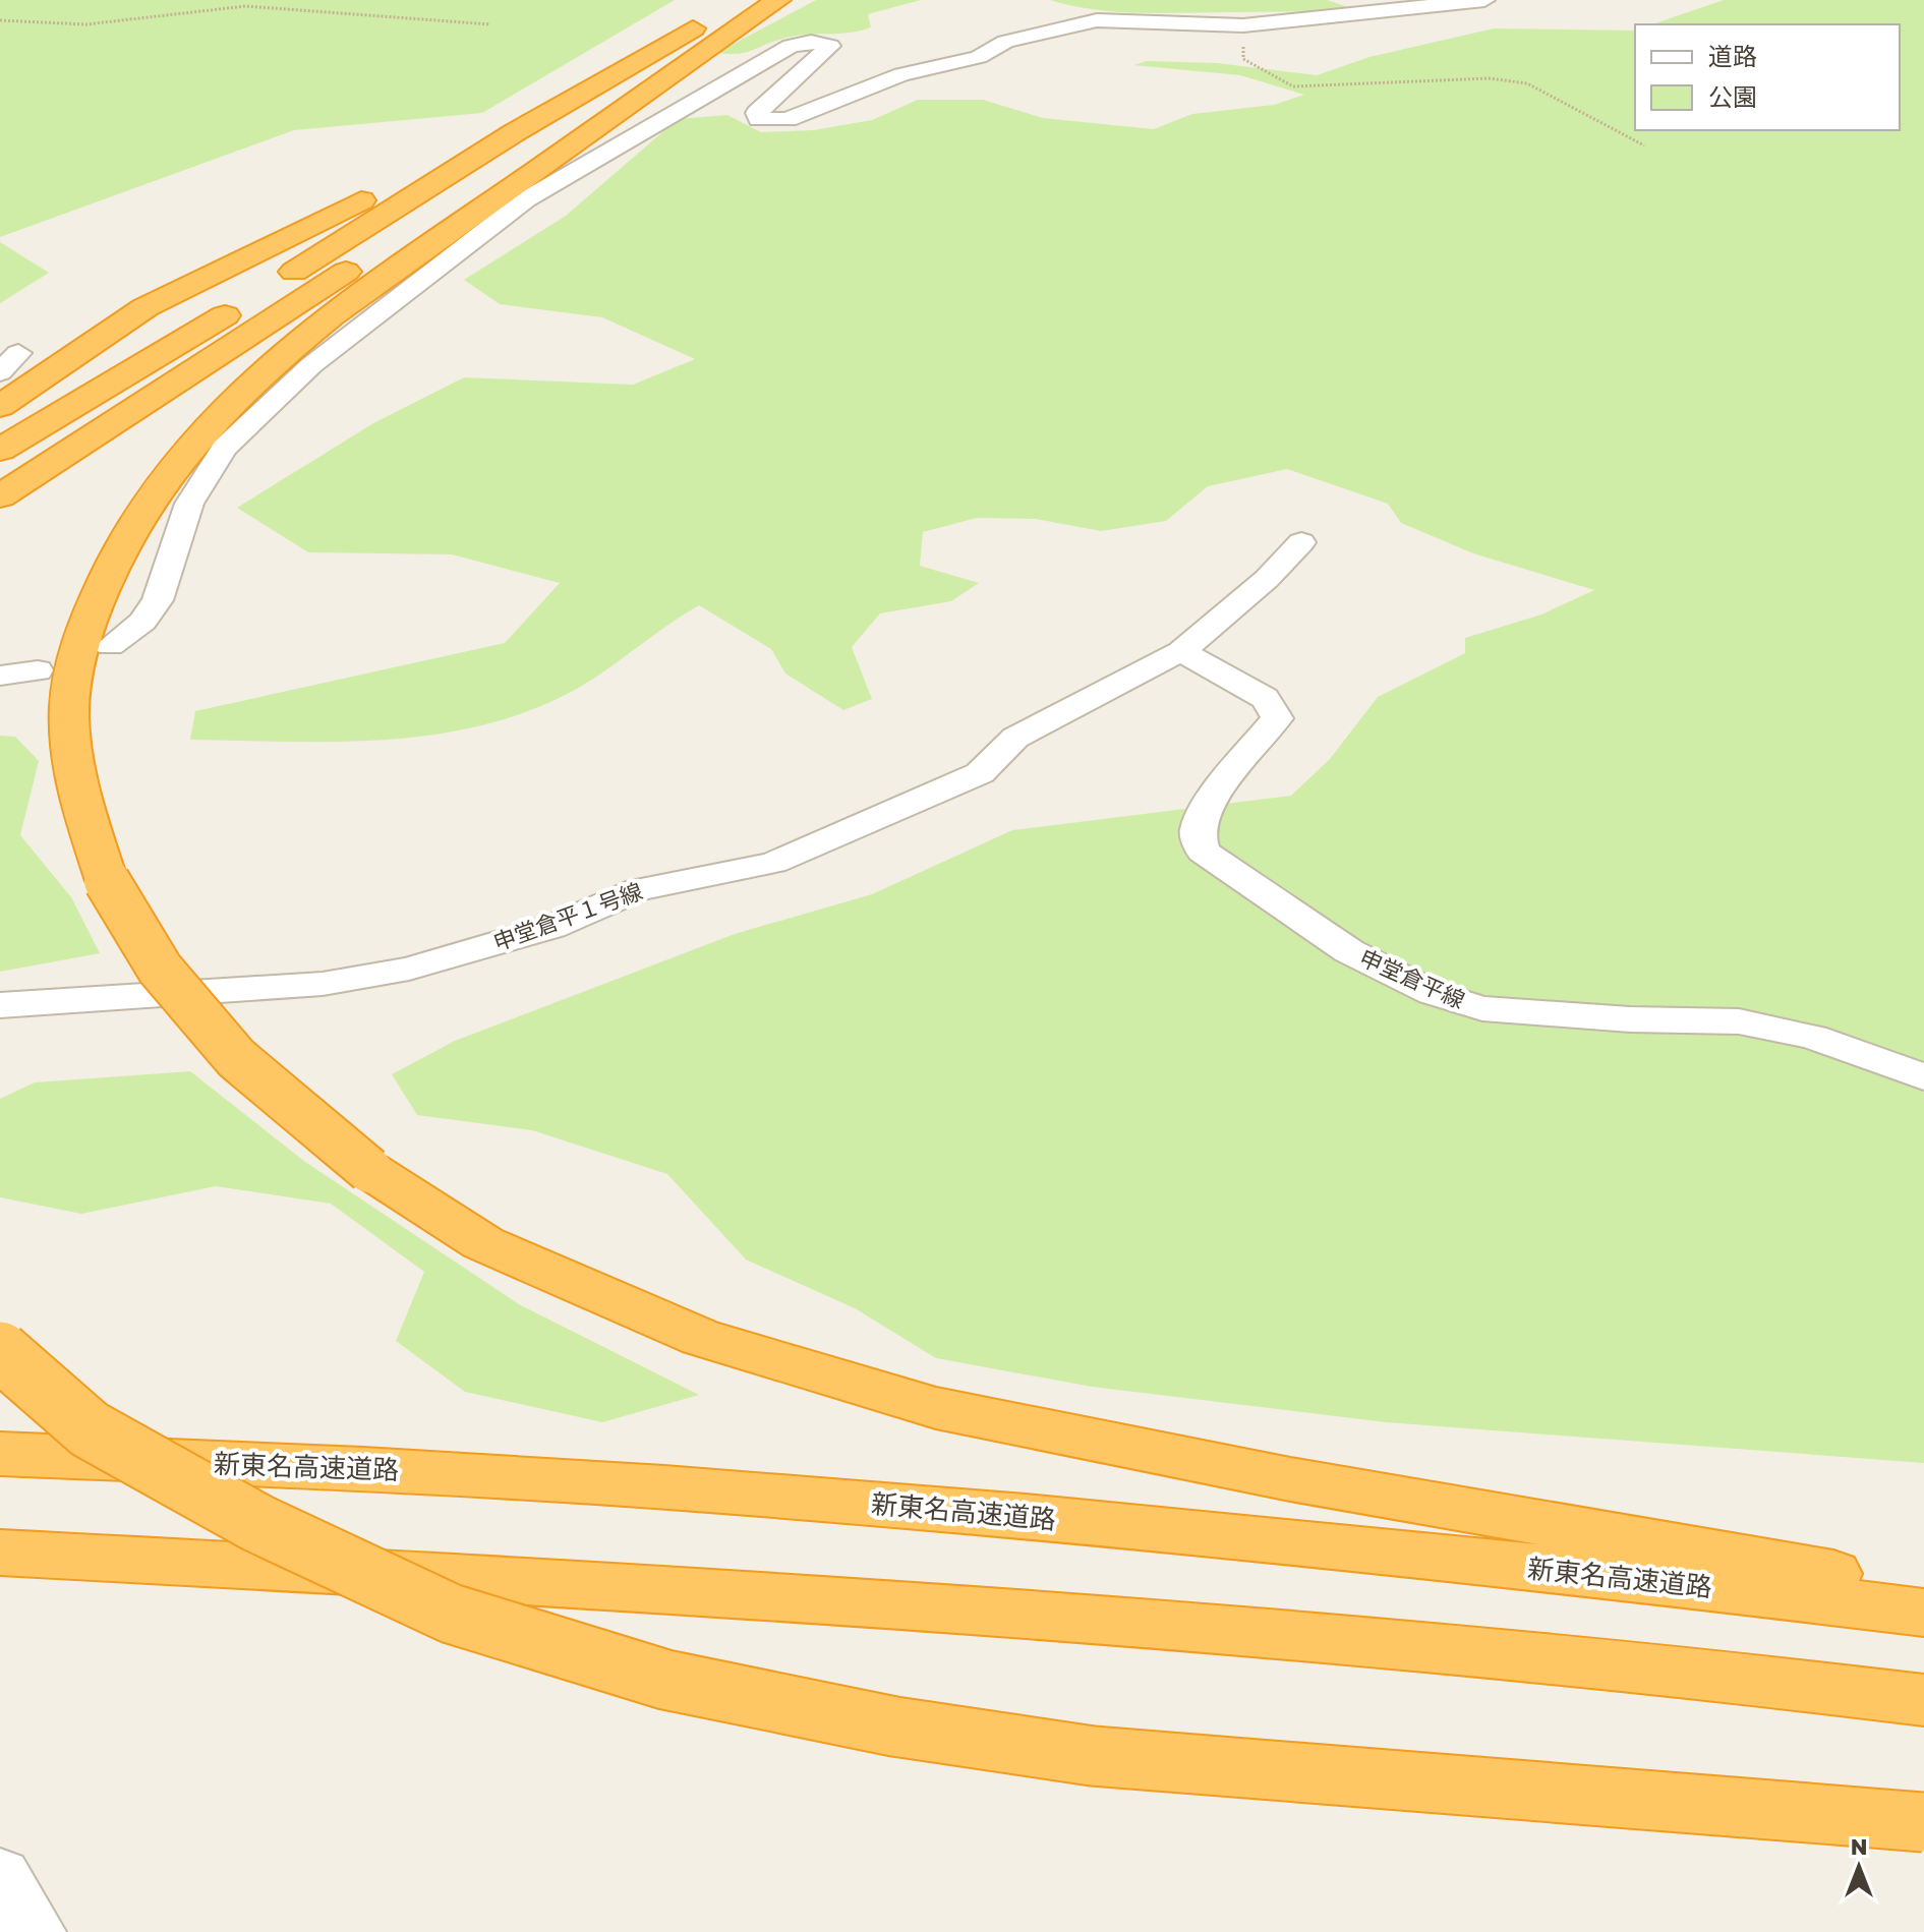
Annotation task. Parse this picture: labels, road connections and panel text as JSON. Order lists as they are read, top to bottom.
{
  "streets": {
    "highway": ["新東名高速道路"],
    "street": ["申堂倉平１号線", "申堂倉平線"]
  },
  "crossings": [
    ["申堂倉平１号線", "申堂倉平線"]
  ],
  "legend": ["道路", "公園"],
  "north": "top"
}
